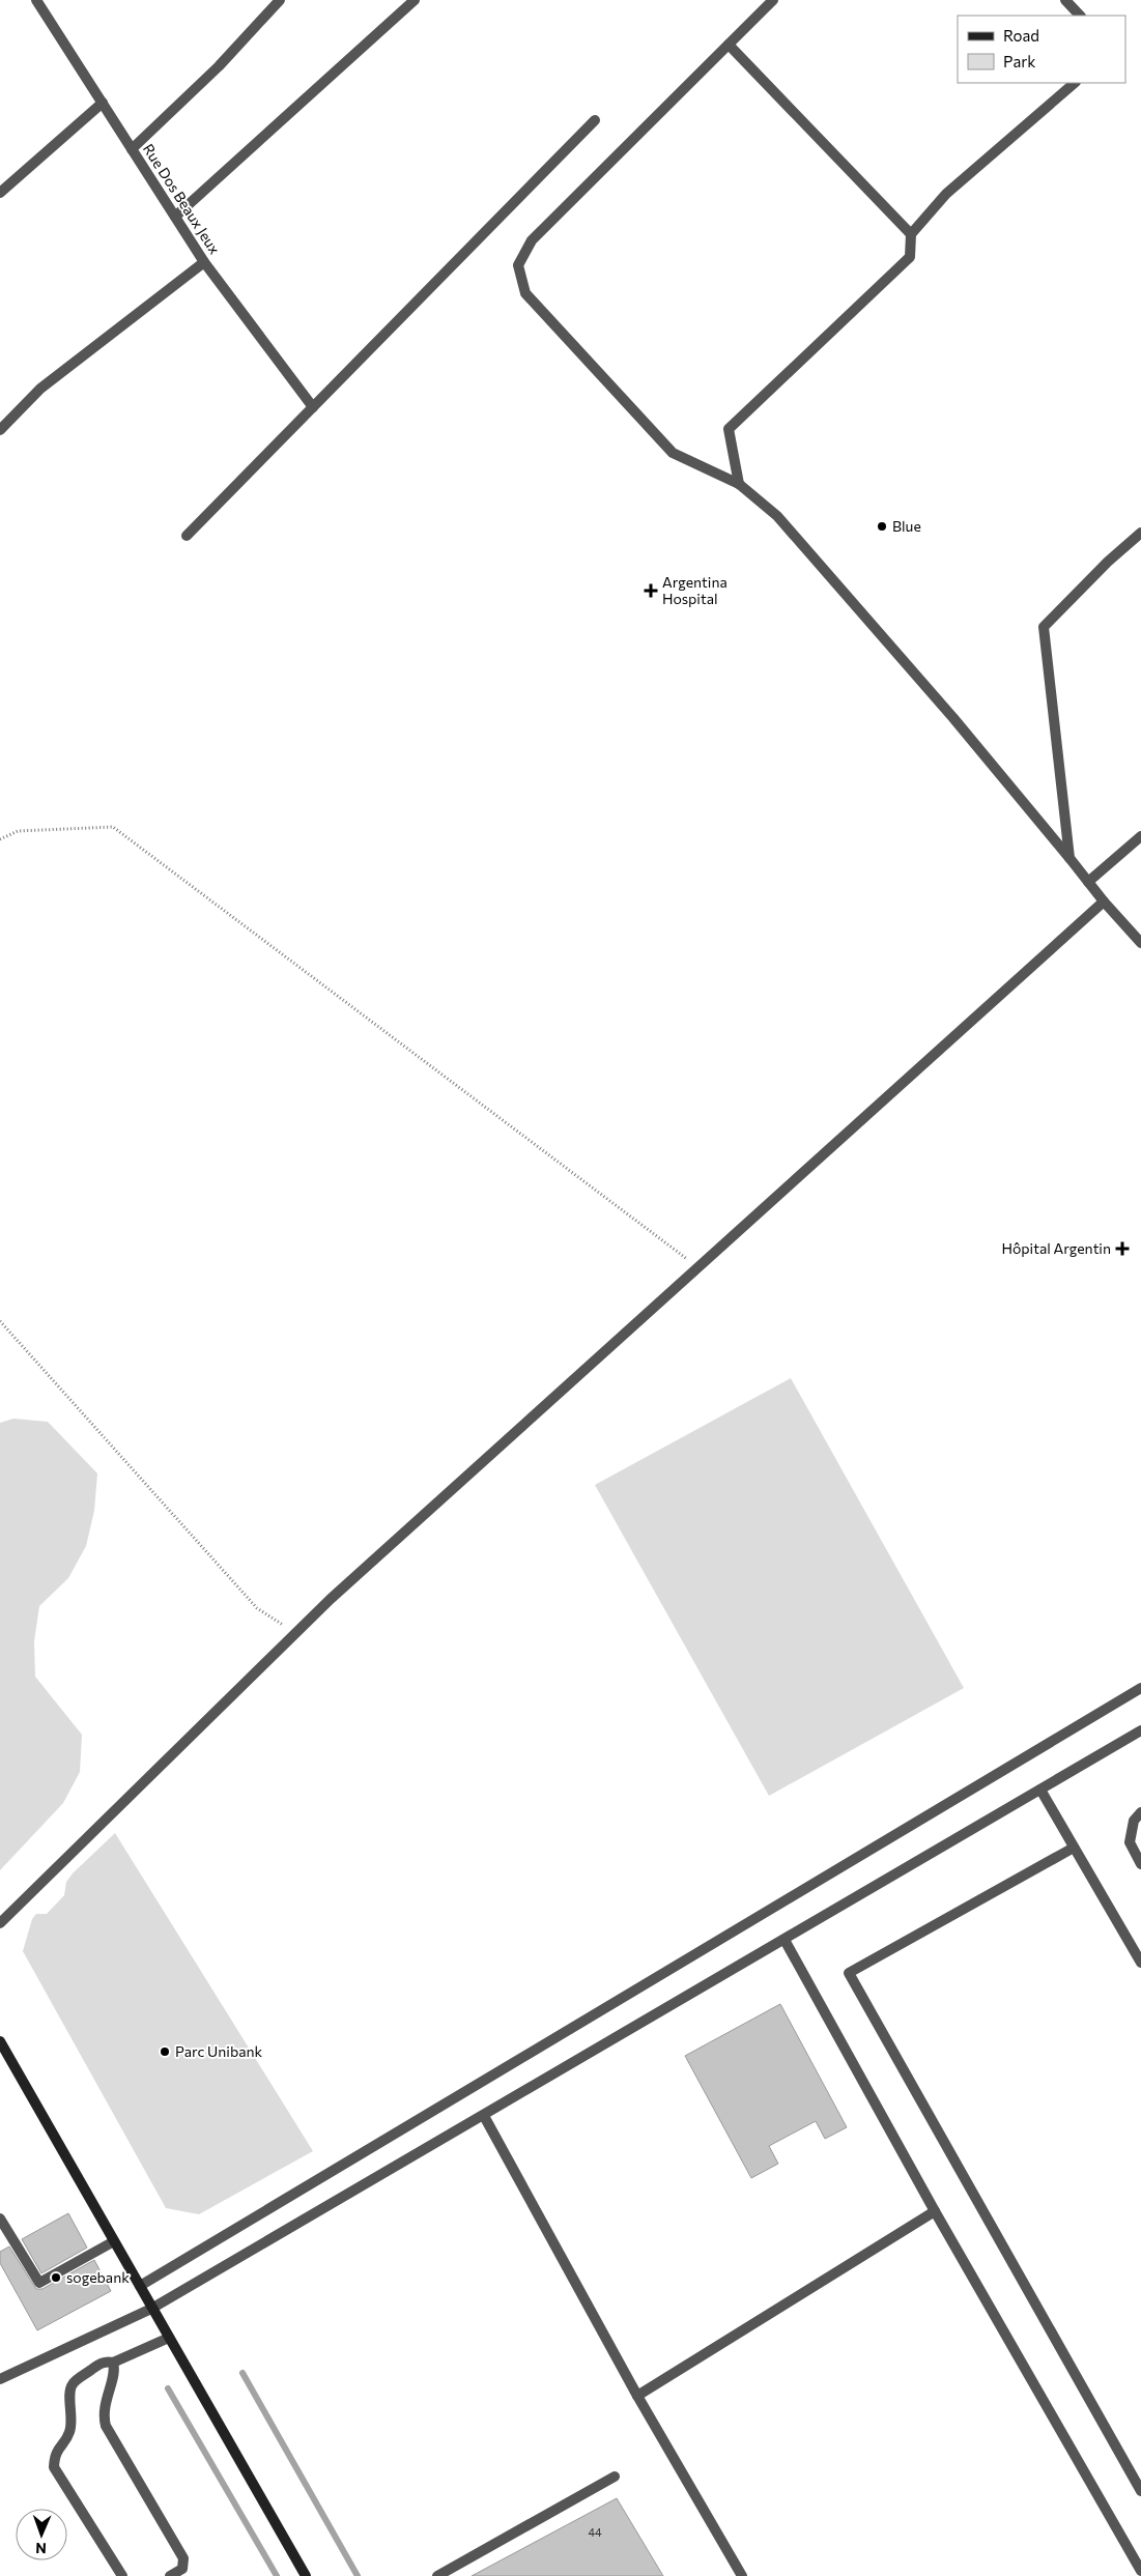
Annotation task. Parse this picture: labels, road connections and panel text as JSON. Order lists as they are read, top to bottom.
{
  "streets": {
    "street": ["Rue Dos Beaux Jeux"]
  },
  "places": {
    "other": ["Blue", "Parc Unibank", "sogebank"],
    "health": ["Argentina Hospital", "Hôpital Argentin"]
  },
  "house_numbers": ["44"],
  "legend": ["Road", "Park"],
  "north": "bottom"
}
